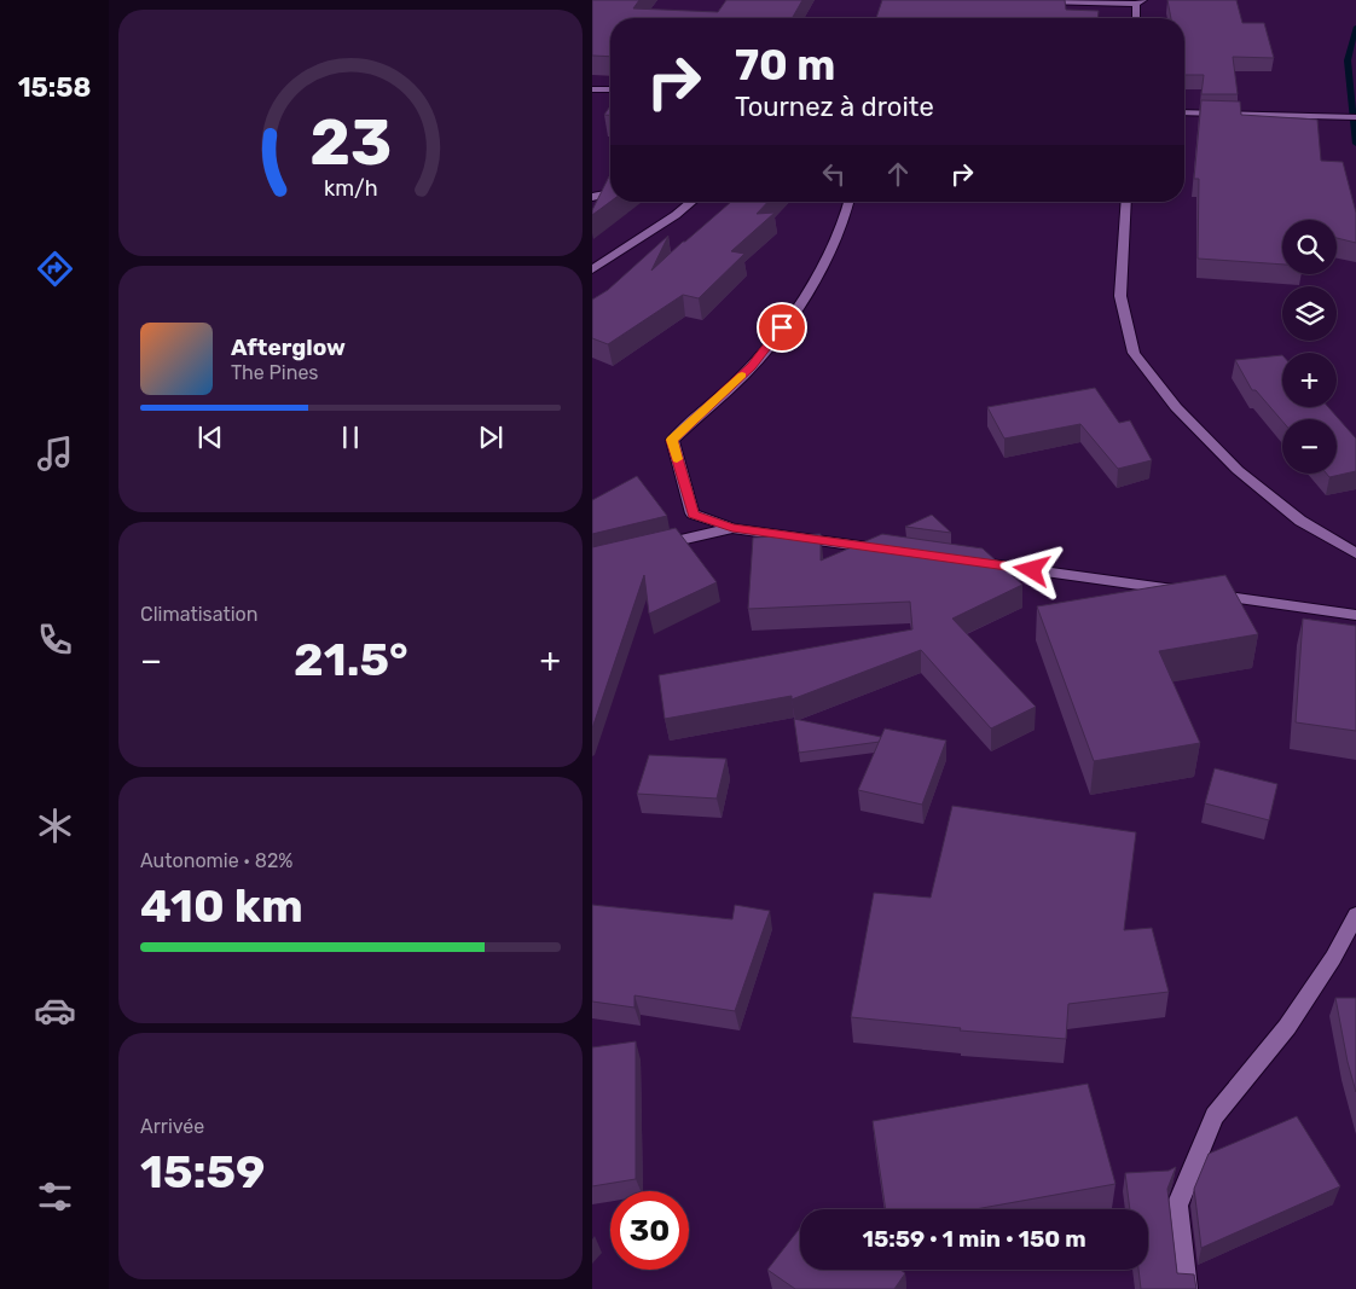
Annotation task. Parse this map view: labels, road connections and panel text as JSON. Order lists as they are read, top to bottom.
{
  "page": {
    "tabs": "15:58",
    "turn": ["70 m", "Tournez à droite"],
    "map_buttons": ["+", "−"],
    "song": ["Afterglow", "The Pines"],
    "tile": [
      "Climatisation",
      ["Autonomie · 82%", "410 km"],
      ["Arrivée", "15:59"]
    ],
    "heat": ["−", "21.5°", "+"],
    "limit": "30",
    "trip": "15:59 · 1 min · 150 m",
    "gauge": ["23", "km/h"]
  }
}
